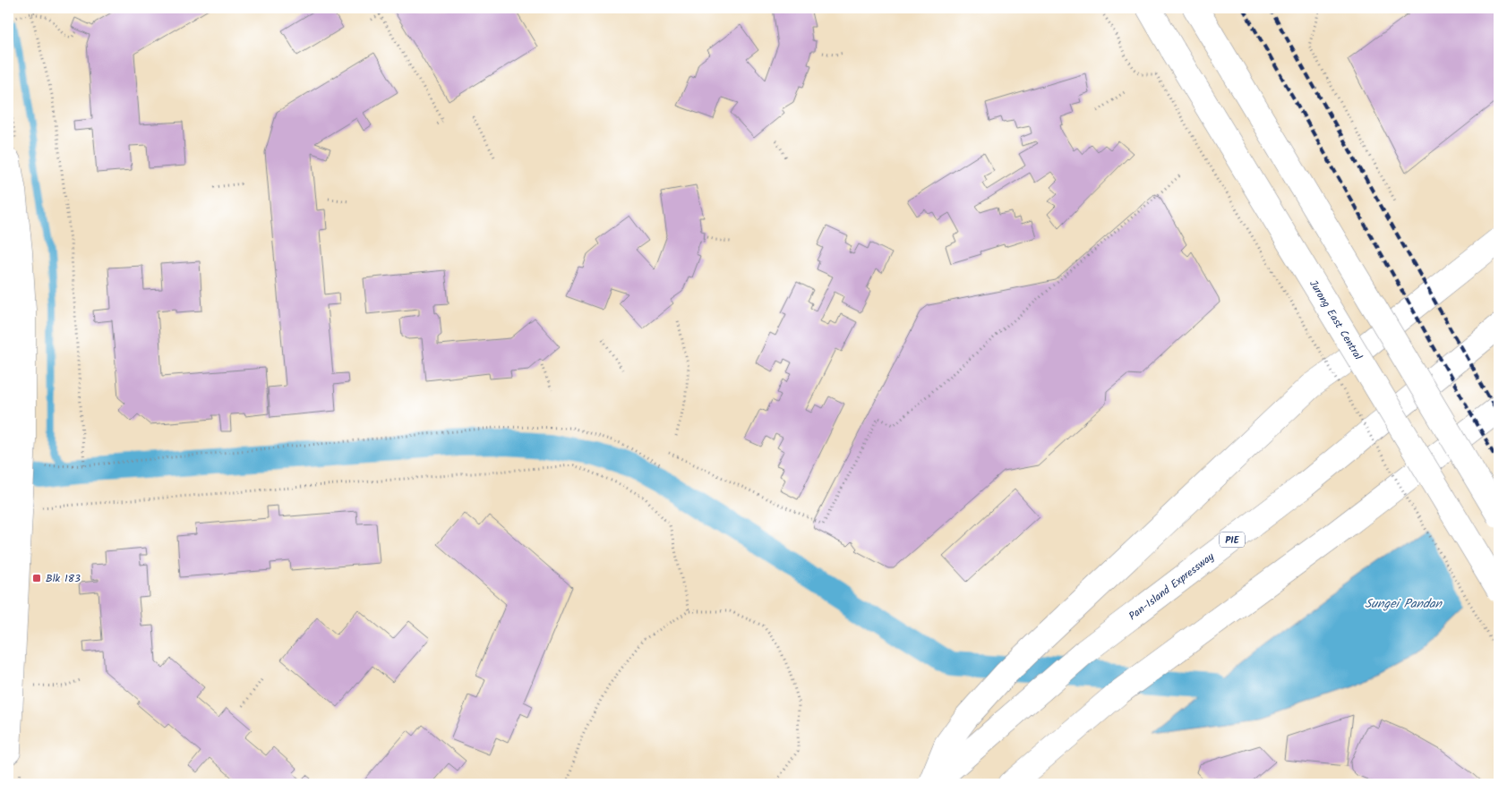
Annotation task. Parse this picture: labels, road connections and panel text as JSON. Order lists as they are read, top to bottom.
{
  "streets": {
    "main road": ["Jurong East Central", "PIE", "Pan-Island Expressway"]
  },
  "water": ["Sungei Pandan"],
  "places": {
    "transit": ["Blk 183"]
  }
}
